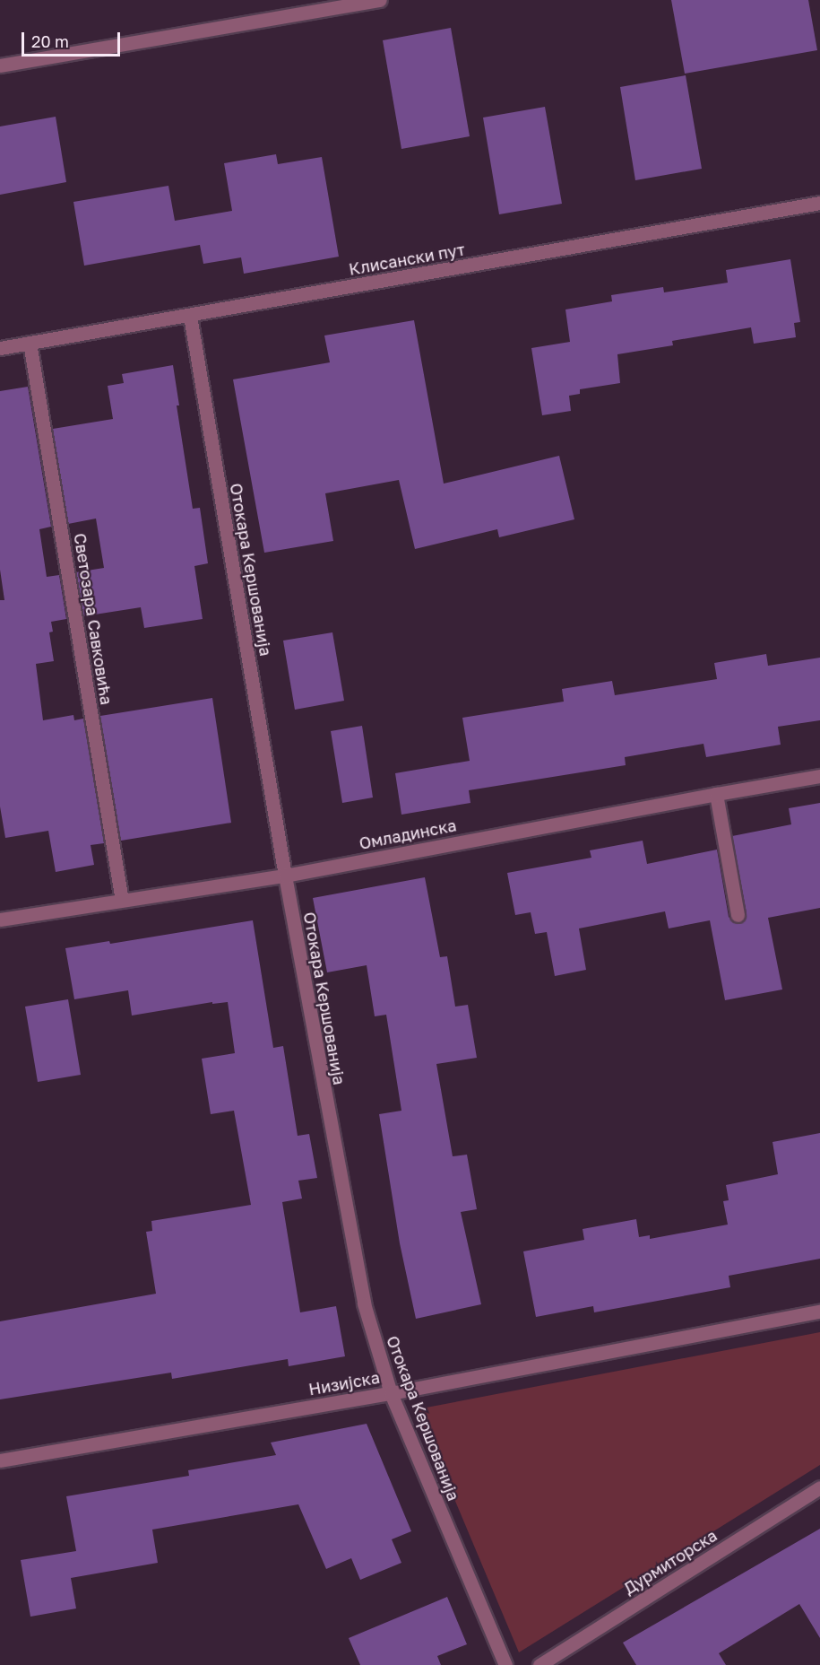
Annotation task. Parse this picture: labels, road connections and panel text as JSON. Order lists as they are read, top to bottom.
{
  "streets": {
    "street": [
      "Клисански пут",
      "Отокара Кершованија",
      "Светозара Савковића",
      "Омладинска",
      "Низијска",
      "Дурмиторска"
    ]
  },
  "crossings": [
    ["Клисански пут", "Отокара Кершованија"],
    ["Клисански пут", "Светозара Савковића"],
    ["Отокара Кершованија", "Омладинска"],
    ["Отокара Кершованија", "Низијска"],
    ["Светозара Савковића", "Омладинска"]
  ],
  "scale_bar": "20 m"
}
